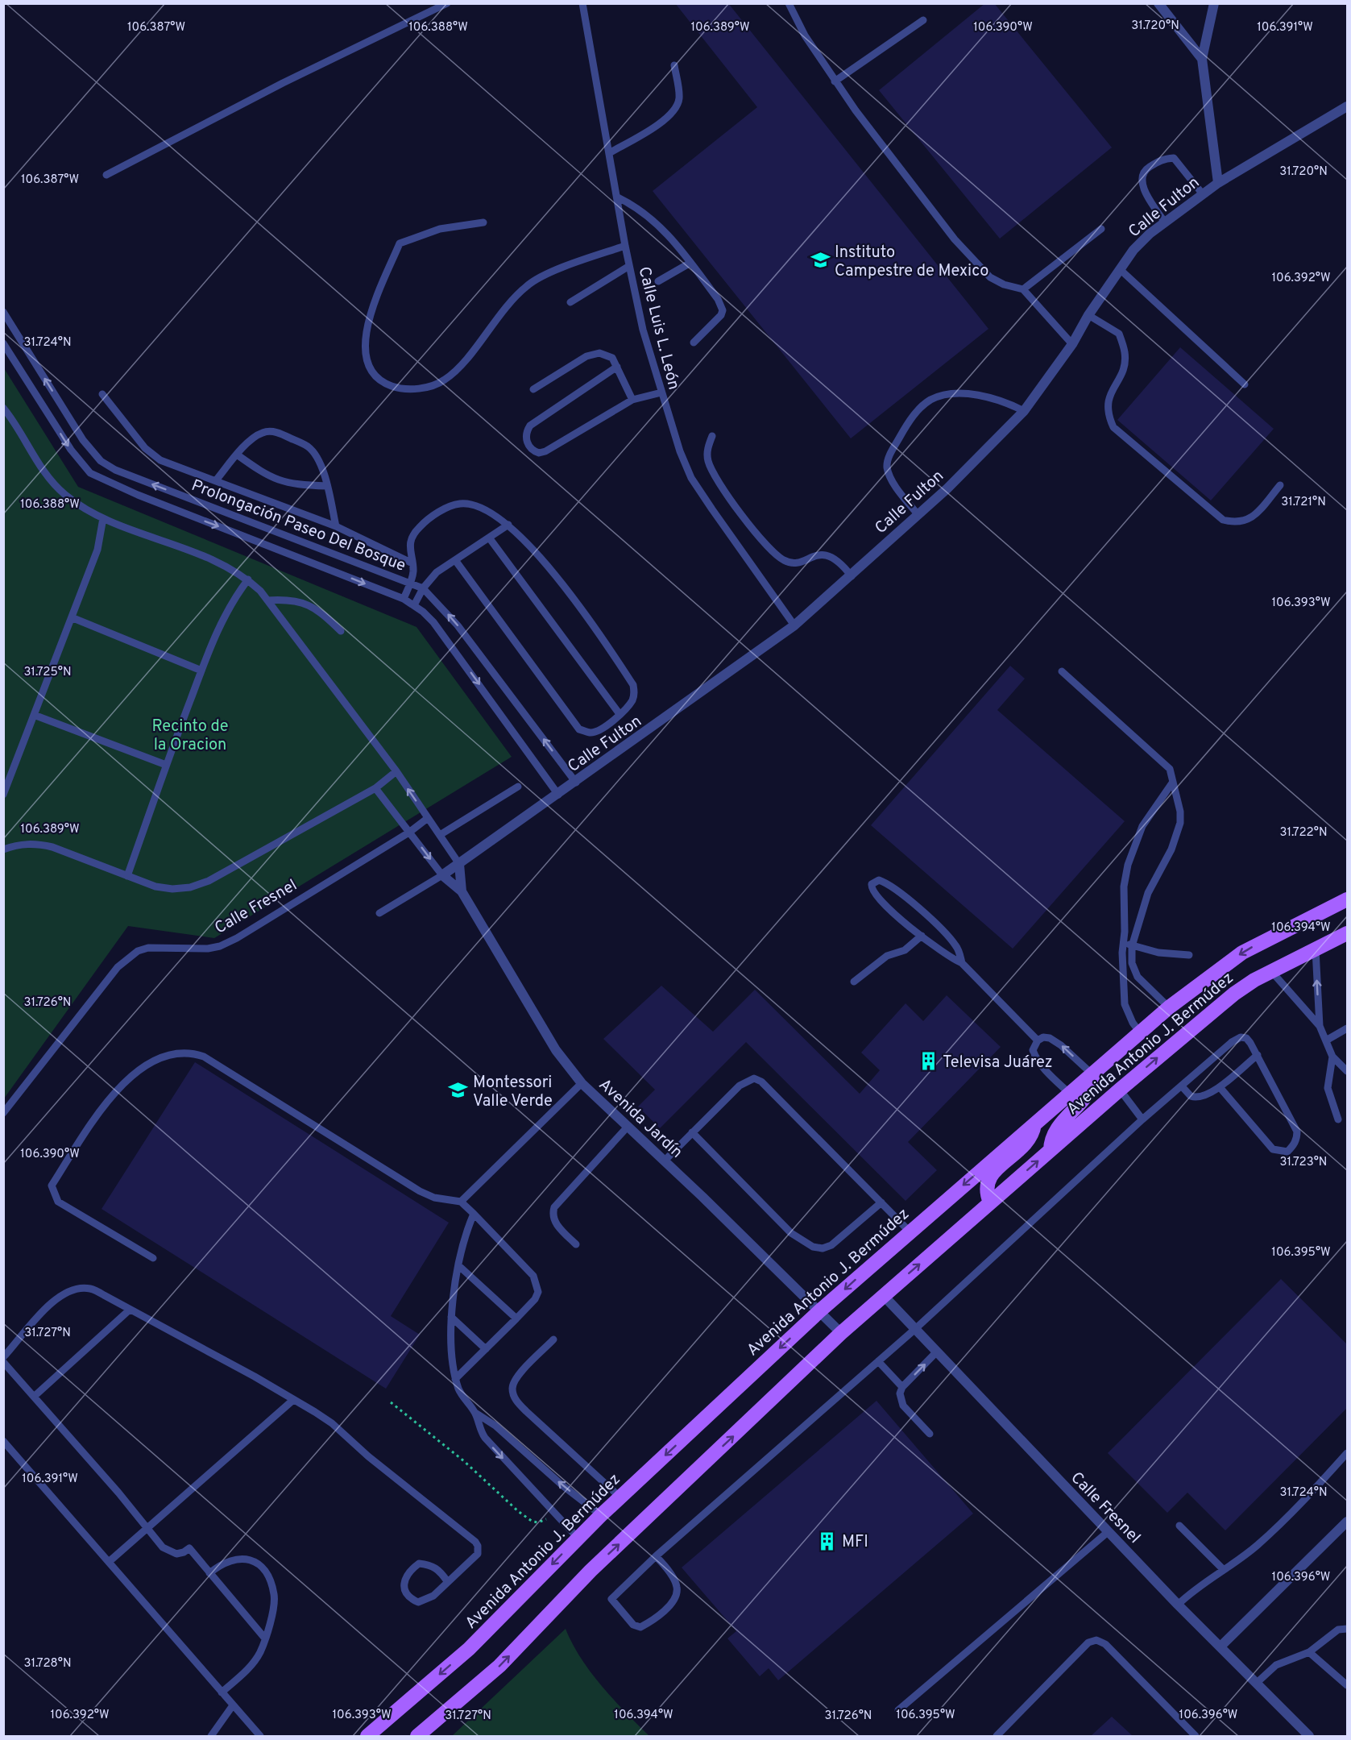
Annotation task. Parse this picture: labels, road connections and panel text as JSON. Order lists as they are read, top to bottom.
{
  "streets": {
    "main road": ["Avenida Antonio J. Bermúdez"],
    "street": ["Calle Fulton", "Calle Fresnel", "Avenida Jardín"],
    "lane": ["Calle Luis L. León", "Prolongación Paseo Del Bosque"]
  },
  "crossings": [
    ["Calle Fulton", "Calle Luis L. León"],
    ["Calle Fulton", "Prolongación Paseo Del Bosque"],
    ["Calle Fulton", "Avenida Jardín"],
    ["Calle Fresnel", "Avenida Antonio J. Bermúdez"],
    ["Avenida Antonio J. Bermúdez", "Avenida Jardín"]
  ],
  "parks": ["Recinto de la Oracion"],
  "places": {
    "school or university": ["Instituto Campestre de Mexico", "Montessori Valle Verde"],
    "building": ["Televisa Juárez", "MFI"]
  },
  "coordinates": [
    "31.720°N",
    "106.387°W",
    "106.388°W",
    "106.389°W",
    "106.390°W",
    "106.391°W",
    "106.392°W",
    "31.724°N",
    "31.721°N",
    "106.393°W",
    "31.725°N",
    "31.722°N",
    "106.394°W",
    "31.726°N",
    "31.723°N",
    "106.395°W",
    "31.727°N",
    "106.396°W",
    "31.728°N"
  ]
}
